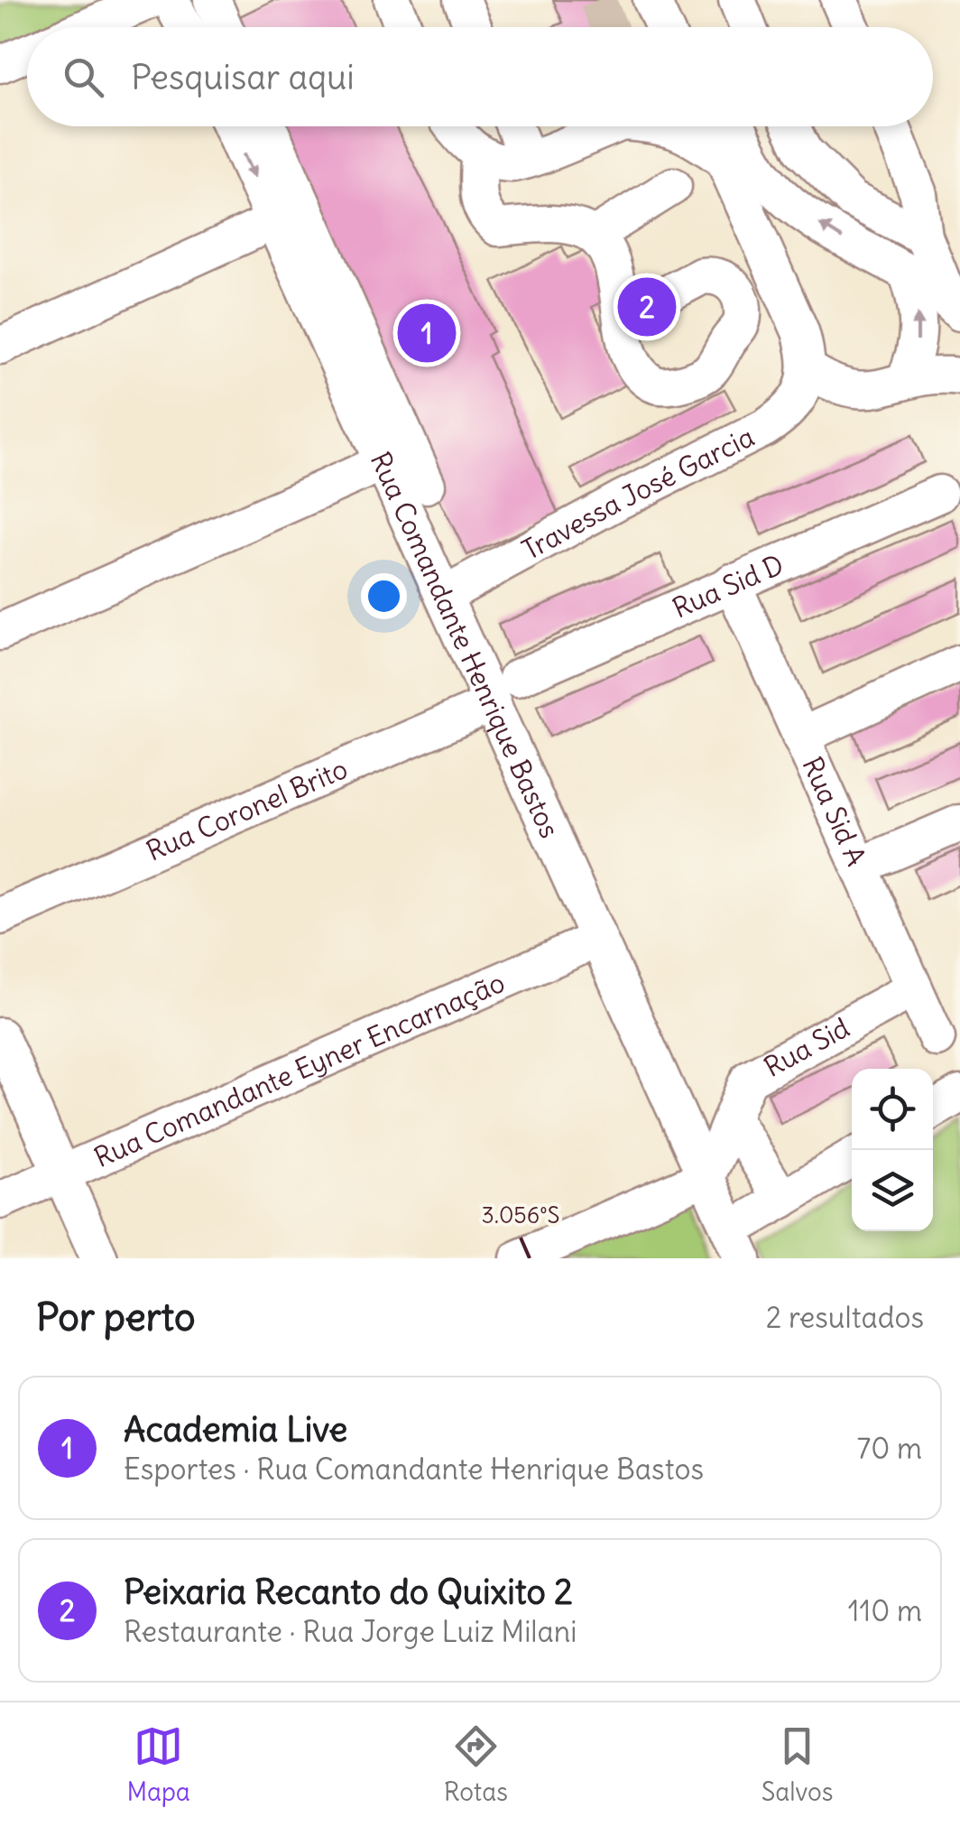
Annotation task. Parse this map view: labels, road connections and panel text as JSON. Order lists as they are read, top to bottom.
{
  "streets": {
    "street": [
      "Travessa José Garcia",
      "Rua Sid D",
      "Rua Comandante Henrique Bastos",
      "Rua Coronel Brito",
      "Rua Sid A",
      "Rua Sid",
      "Rua Comandante Eyner Encarnação"
    ]
  },
  "crossings": [
    ["Travessa José Garcia", "Rua Comandante Henrique Bastos"],
    ["Rua Sid D", "Rua Comandante Henrique Bastos"],
    ["Rua Sid D", "Rua Coronel Brito"],
    ["Rua Sid D", "Rua Sid A"],
    ["Rua Comandante Henrique Bastos", "Rua Coronel Brito"],
    ["Rua Comandante Henrique Bastos", "Rua Sid"],
    ["Rua Comandante Henrique Bastos", "Rua Comandante Eyner Encarnação"],
    ["Rua Sid A", "Rua Sid"]
  ],
  "page": {
    "search": "Pesquisar aqui",
    "pins": ["2", "1"],
    "heading": ["Por perto", "2 resultados"],
    "list": [
      {
        "mark": "1",
        "name": "Academia Live",
        "note": "Esportes · Rua Comandante Henrique Bastos",
        "value": "70 m"
      },
      {
        "mark": "2",
        "name": "Peixaria Recanto do Quixito 2",
        "note": "Restaurante · Rua Jorge Luiz Milani",
        "value": "110 m"
      }
    ],
    "nav": ["Mapa", "Rotas", "Salvos"]
  },
  "coordinates": ["3.056°S"]
}
